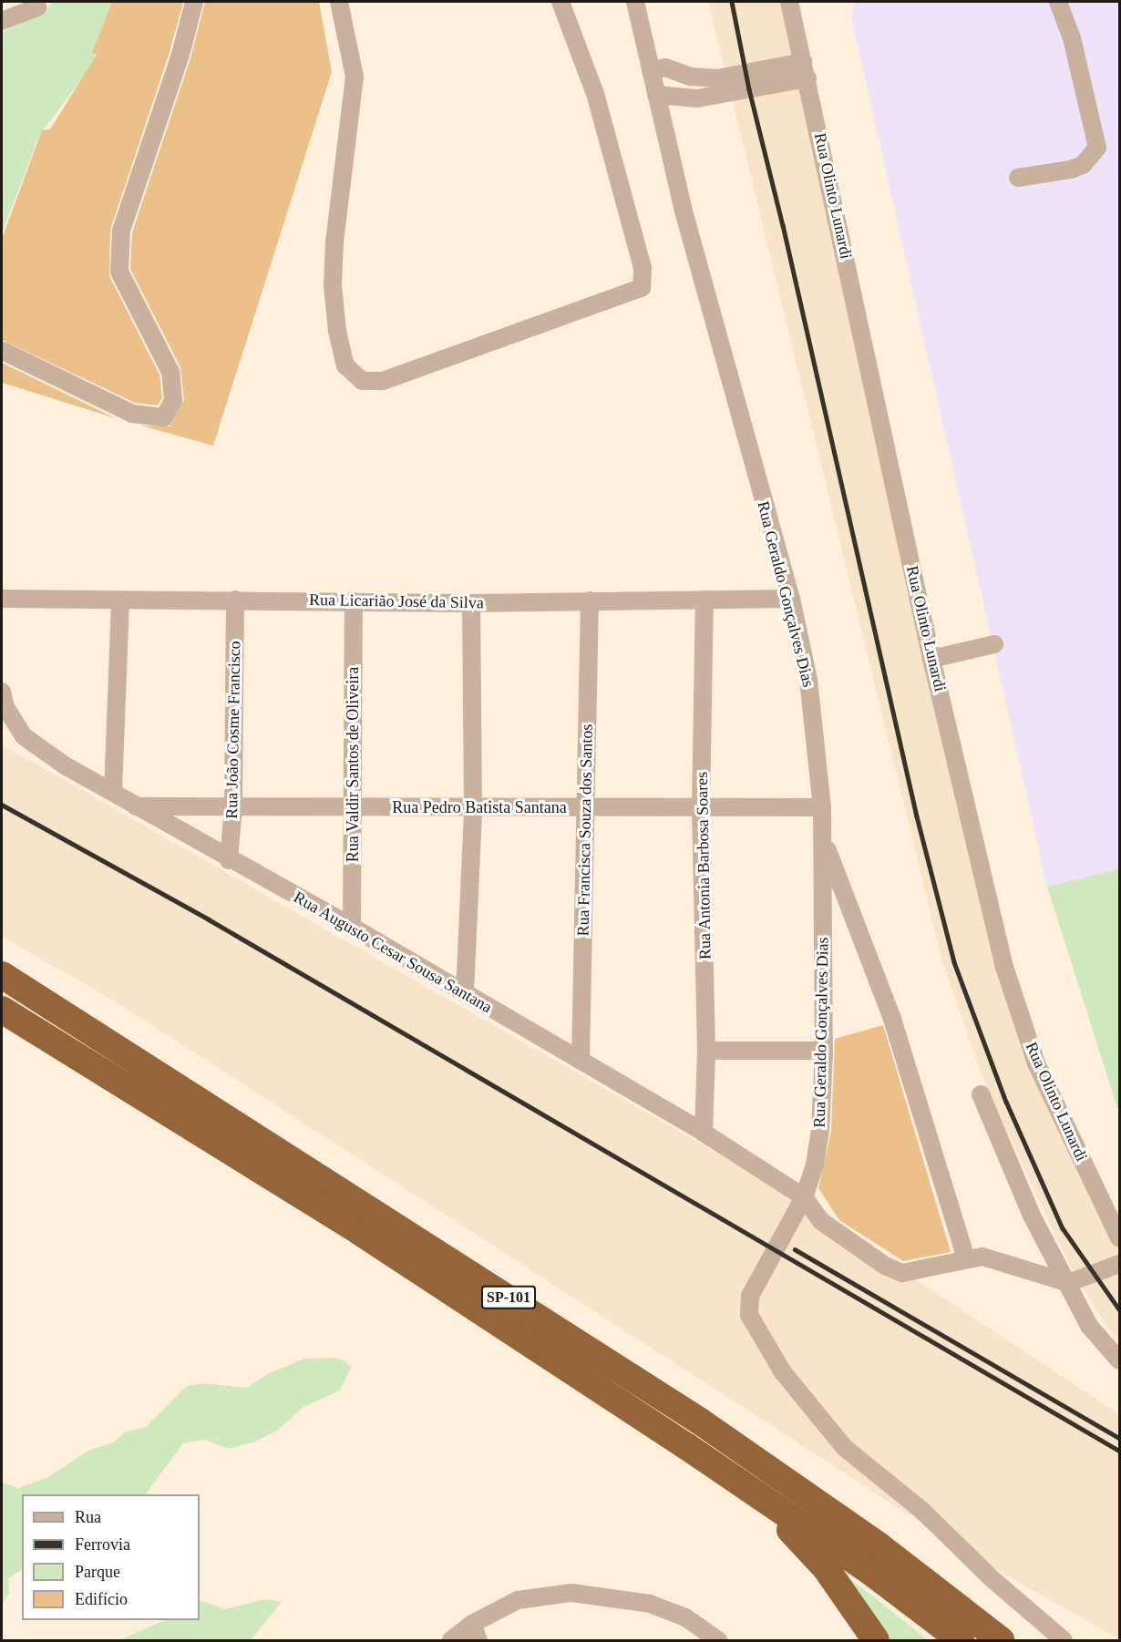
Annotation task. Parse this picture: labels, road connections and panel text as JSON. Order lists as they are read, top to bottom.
{
  "streets": {
    "highway": ["SP-101"],
    "street": [
      "Rua Olinto Lunardi",
      "Rua Geraldo Gonçalves Dias",
      "Rua Licarião José da Silva",
      "Rua João Cosme Francisco",
      "Rua Valdir Santos de Oliveira",
      "Rua Pedro Batista Santana",
      "Rua Francisca Souza dos Santos",
      "Rua Antonia Barbosa Soares",
      "Rua Augusto Cesar Sousa Santana"
    ]
  },
  "crossings": [
    ["Rua Geraldo Gonçalves Dias", "Rua Licarião José da Silva"],
    ["Rua Geraldo Gonçalves Dias", "Rua Pedro Batista Santana"],
    ["Rua Geraldo Gonçalves Dias", "Rua Augusto Cesar Sousa Santana"],
    ["Rua Licarião José da Silva", "Rua João Cosme Francisco"],
    ["Rua Licarião José da Silva", "Rua Valdir Santos de Oliveira"],
    ["Rua Licarião José da Silva", "Rua Francisca Souza dos Santos"],
    ["Rua Licarião José da Silva", "Rua Antonia Barbosa Soares"],
    ["Rua João Cosme Francisco", "Rua Pedro Batista Santana"],
    ["Rua João Cosme Francisco", "Rua Augusto Cesar Sousa Santana"],
    ["Rua Valdir Santos de Oliveira", "Rua Pedro Batista Santana"],
    ["Rua Valdir Santos de Oliveira", "Rua Augusto Cesar Sousa Santana"],
    ["Rua Pedro Batista Santana", "Rua Francisca Souza dos Santos"],
    ["Rua Pedro Batista Santana", "Rua Antonia Barbosa Soares"],
    ["Rua Pedro Batista Santana", "Rua Augusto Cesar Sousa Santana"],
    ["Rua Francisca Souza dos Santos", "Rua Augusto Cesar Sousa Santana"],
    ["Rua Antonia Barbosa Soares", "Rua Augusto Cesar Sousa Santana"]
  ],
  "legend": [
    "Rua",
    "Ferrovia",
    "Parque",
    "Edifício"
  ]
}
